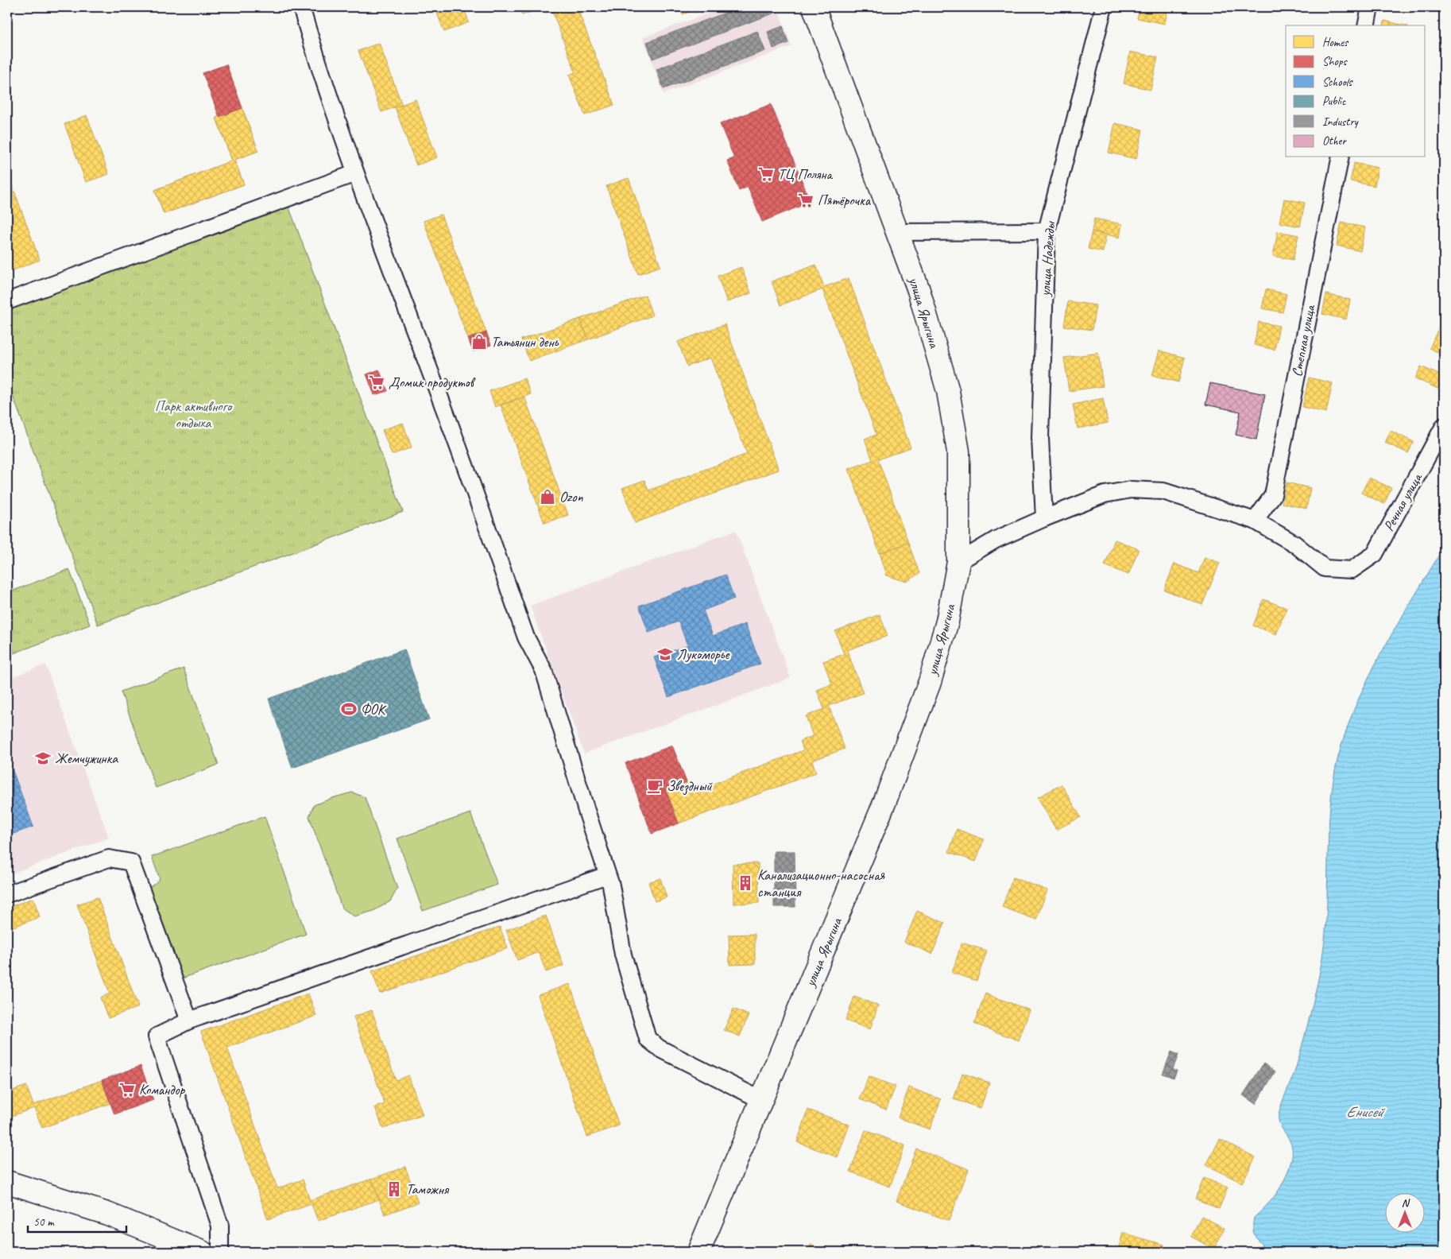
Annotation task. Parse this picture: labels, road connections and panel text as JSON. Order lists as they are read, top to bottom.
{
  "streets": {
    "street": [
      "улица Надежды",
      "улица Ярыгина",
      "Степная улица",
      "Речная улица"
    ]
  },
  "crossings": [
    ["Степная улица", "Речная улица"]
  ],
  "water": ["Енисей"],
  "parks": ["Парк активного отдыха"],
  "places": {
    "supermarket": [
      "ТЦ Поляна",
      "Пятёрочка",
      "Домик продуктов",
      "Командор"
    ],
    "shop": ["Татьянин день", "Ozon"],
    "school or university": ["Лукоморье", "Жемчужинка"],
    "sports": ["ФОК"],
    "cafe": ["Звездный"],
    "building": ["Канализационно-насосная станция", "Таможня"]
  },
  "legend": [
    "Homes",
    "Shops",
    "Schools",
    "Public",
    "Industry",
    "Other"
  ],
  "scale_bar": "50 m",
  "north": "top"
}
